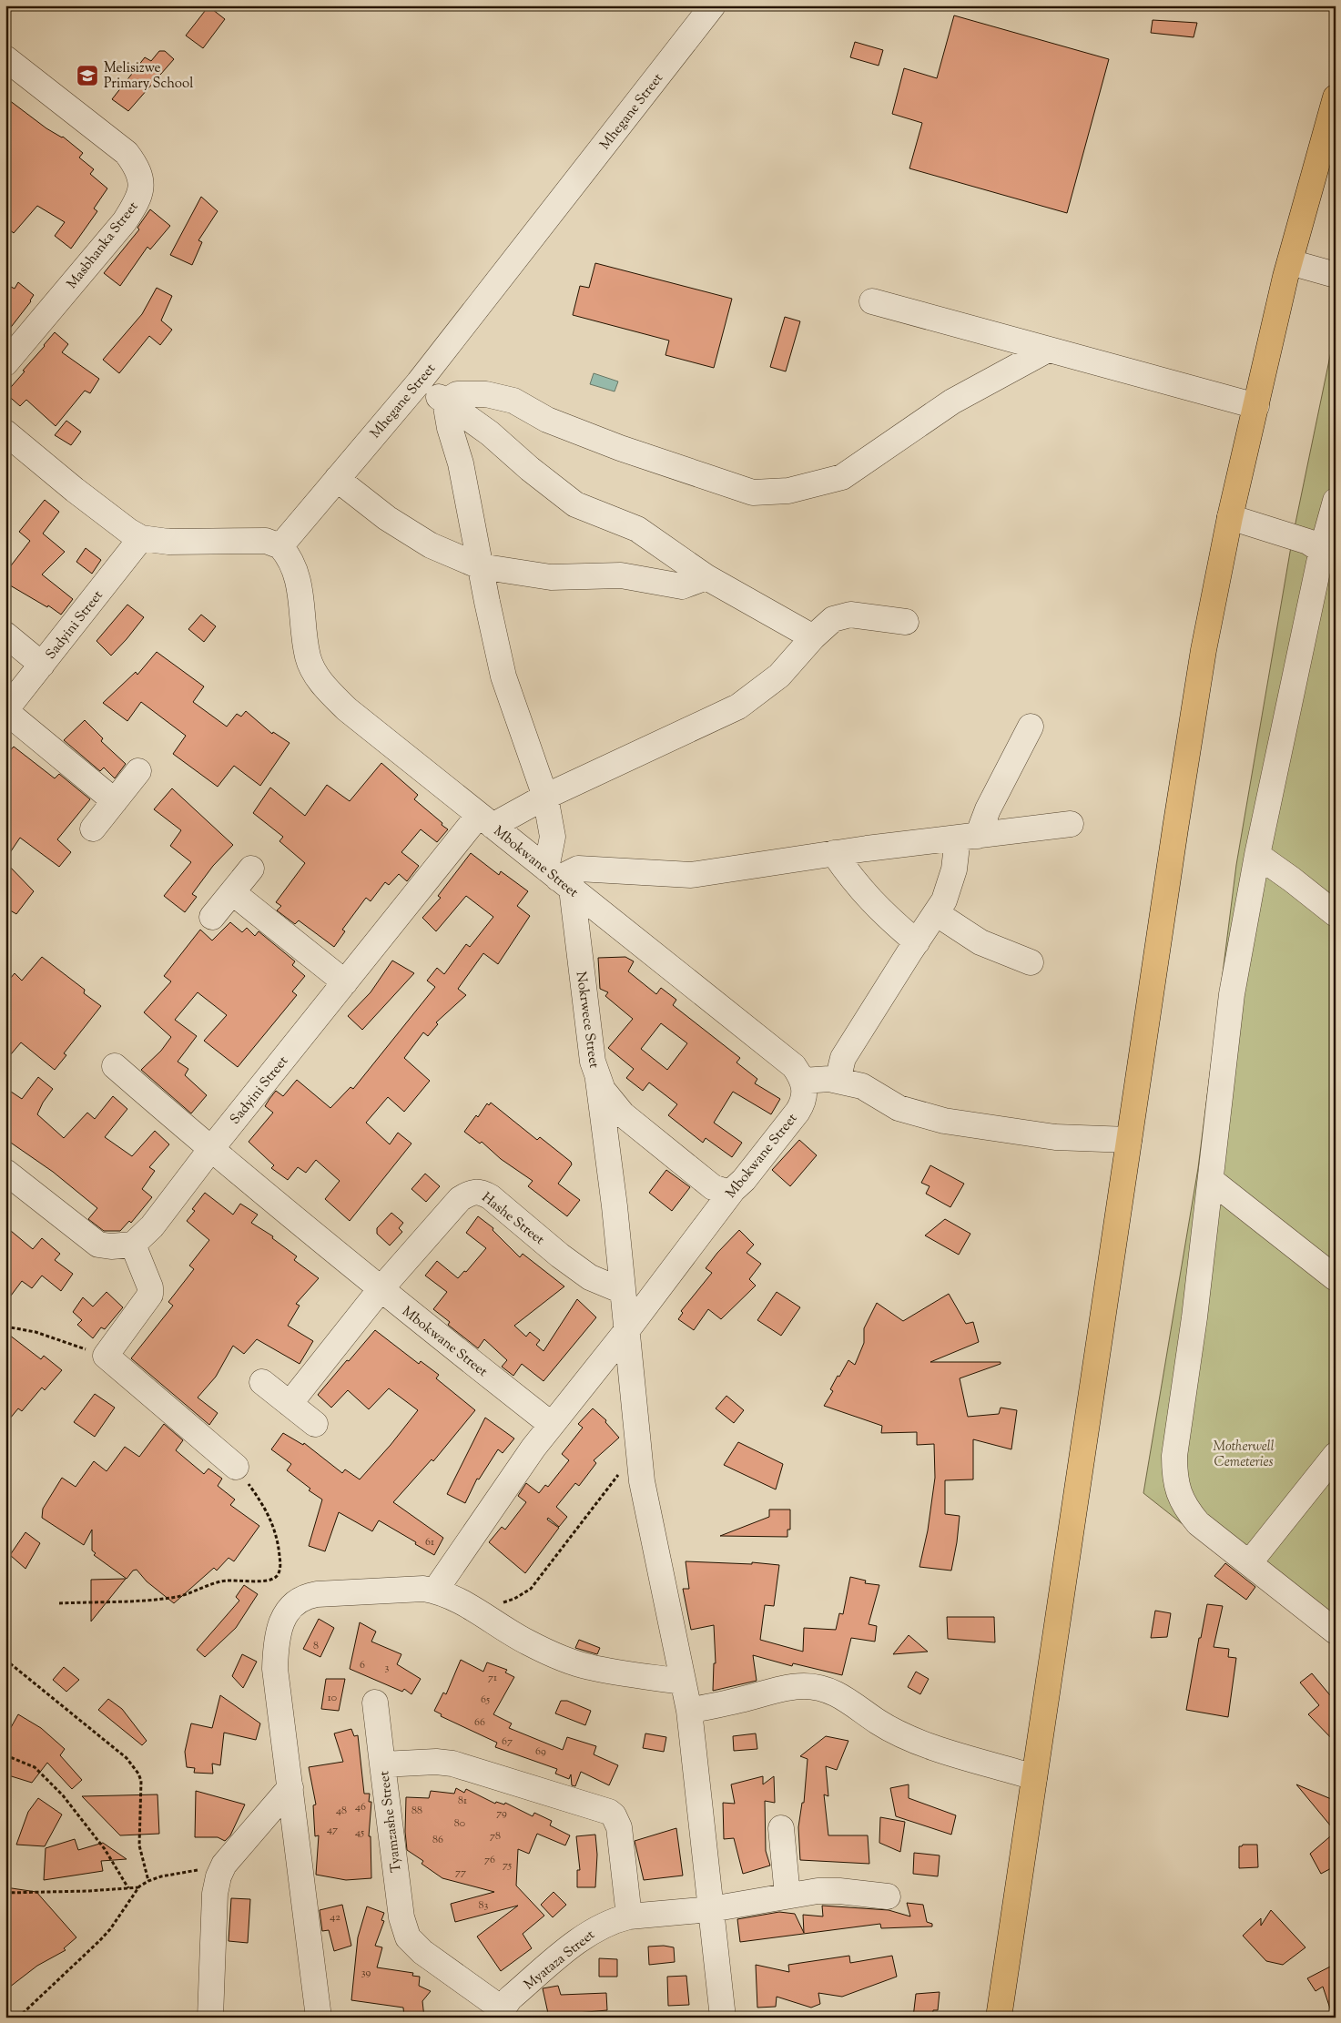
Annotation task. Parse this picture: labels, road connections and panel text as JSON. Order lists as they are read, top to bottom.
{
  "streets": {
    "street": [
      "Mhegane Street",
      "Masbhanka Street",
      "Sadyini Street",
      "Mbokwane Street",
      "Nokrwece Street",
      "Hashe Street",
      "Tyamzashe Street",
      "Myataza Street"
    ]
  },
  "crossings": [
    ["Mhegane Street", "Mbokwane Street"],
    ["Sadyini Street", "Mbokwane Street"],
    ["Mbokwane Street", "Nokrwece Street"],
    ["Mbokwane Street", "Hashe Street"],
    ["Tyamzashe Street", "Myataza Street"]
  ],
  "parks": ["Motherwell Cemeteries"],
  "places": {
    "school or university": ["Melisizwe Primary School"]
  },
  "house_numbers": [
    "61",
    "8",
    "6",
    "3",
    "71",
    "10",
    "65",
    "66",
    "67",
    "69",
    "81",
    "46",
    "48",
    "88",
    "79",
    "80",
    "47",
    "45",
    "78",
    "86",
    "76",
    "75",
    "77",
    "83",
    "42",
    "39"
  ]
}
